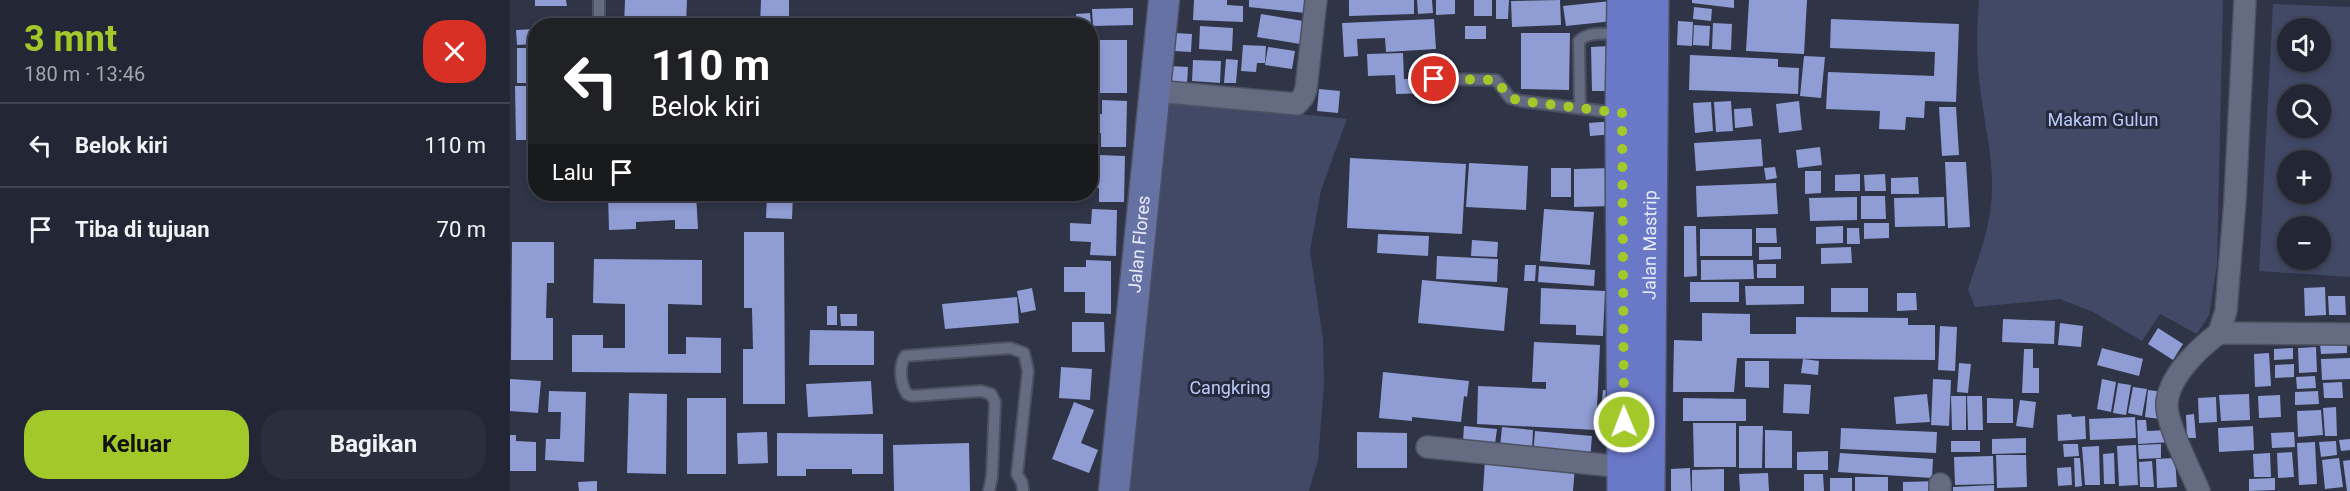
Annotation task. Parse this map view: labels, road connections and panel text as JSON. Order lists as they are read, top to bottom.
{
  "streets": {
    "main road": ["Jalan Mastrip"],
    "street": ["Jalan Flores"]
  },
  "parks": ["Makam Gulun", "Cangkring"],
  "page": {
    "heading": ["3 mnt", "180 m · 13:46"],
    "map_buttons": ["+", "−"],
    "turn": ["110 m", "Belok kiri"],
    "list": [
      {
        "name": "Belok kiri",
        "value": "110 m"
      },
      {
        "name": "Tiba di tujuan",
        "value": "70 m"
      }
    ],
    "then": "Lalu",
    "buttons": ["Keluar", "Bagikan"]
  }
}
